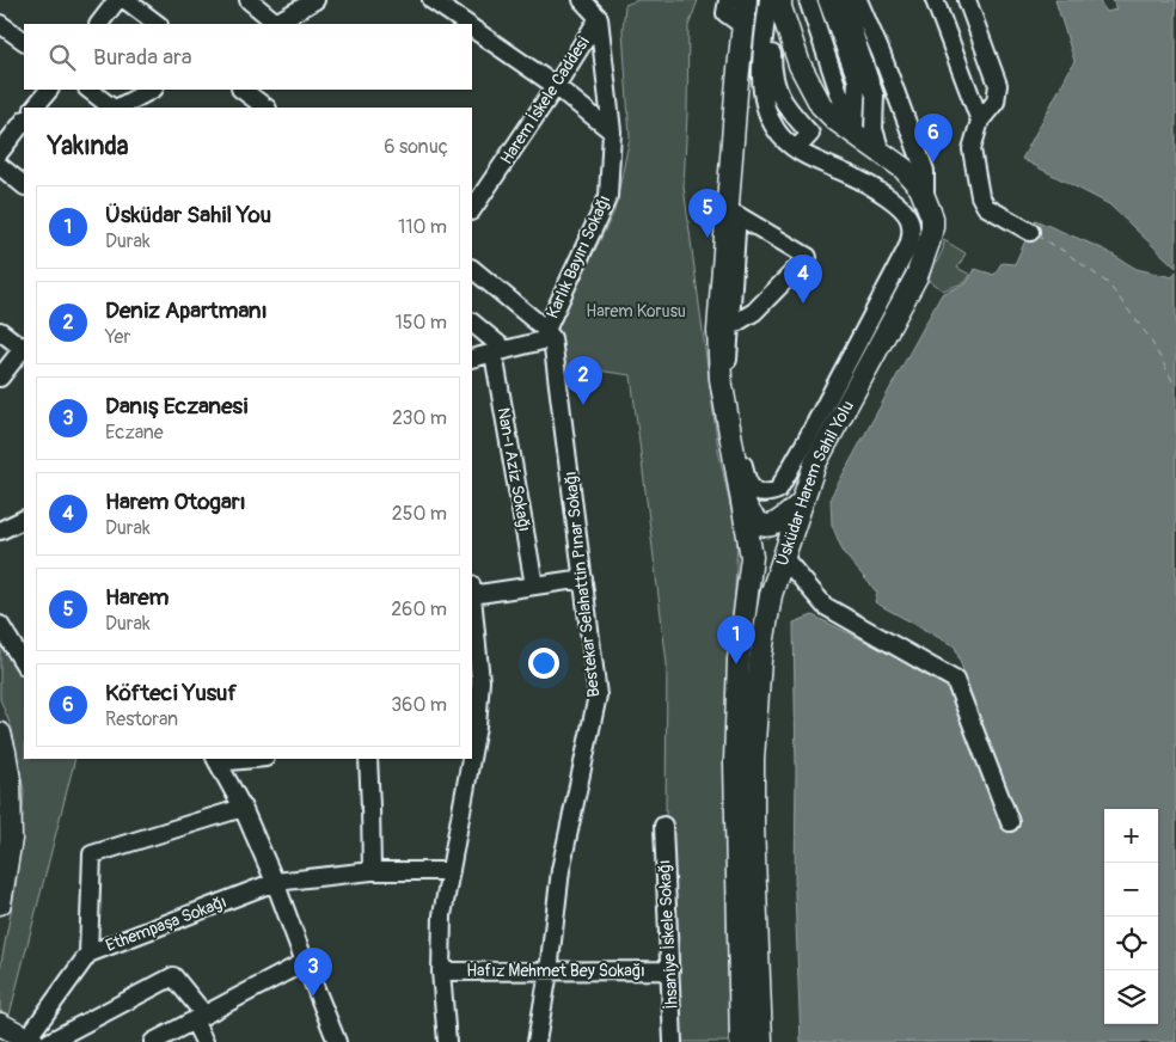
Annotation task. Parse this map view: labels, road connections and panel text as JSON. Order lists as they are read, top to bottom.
{
  "streets": {
    "main road": ["Üsküdar Harem Sahil Yolu"],
    "street": [
      "Harem İskele Caddesi",
      "Karlık Bayırı Sokağı",
      "Nan-ı Aziz Sokağı",
      "Bestekar Selahattin Pınar Sokağı",
      "Ethempaşa Sokağı",
      "İhsaniye İskele Sokağı",
      "Hafız Mehmet Bey Sokağı"
    ]
  },
  "crossings": [
    ["Harem İskele Caddesi", "Karlık Bayırı Sokağı"],
    ["Karlık Bayırı Sokağı", "Bestekar Selahattin Pınar Sokağı"],
    ["Bestekar Selahattin Pınar Sokağı", "Hafız Mehmet Bey Sokağı"],
    ["İhsaniye İskele Sokağı", "Hafız Mehmet Bey Sokağı"]
  ],
  "parks": ["Harem Korusu"],
  "page": {
    "search": "Burada ara",
    "heading": ["Yakında", "6 sonuç"],
    "pins": [
      "6",
      "5",
      "4",
      "2",
      "1",
      "3"
    ],
    "list": [
      {
        "mark": "1",
        "name": "Üsküdar Sahil You",
        "note": "Durak",
        "value": "110 m"
      },
      {
        "mark": "2",
        "name": "Deniz Apartmanı",
        "note": "Yer",
        "value": "150 m"
      },
      {
        "mark": "3",
        "name": "Danış Eczanesi",
        "note": "Eczane",
        "value": "230 m"
      },
      {
        "mark": "4",
        "name": "Harem Otogarı",
        "note": "Durak",
        "value": "250 m"
      },
      {
        "mark": "5",
        "name": "Harem",
        "note": "Durak",
        "value": "260 m"
      },
      {
        "mark": "6",
        "name": "Köfteci Yusuf",
        "note": "Restoran",
        "value": "360 m"
      }
    ],
    "map_buttons": ["+", "−"]
  }
}
